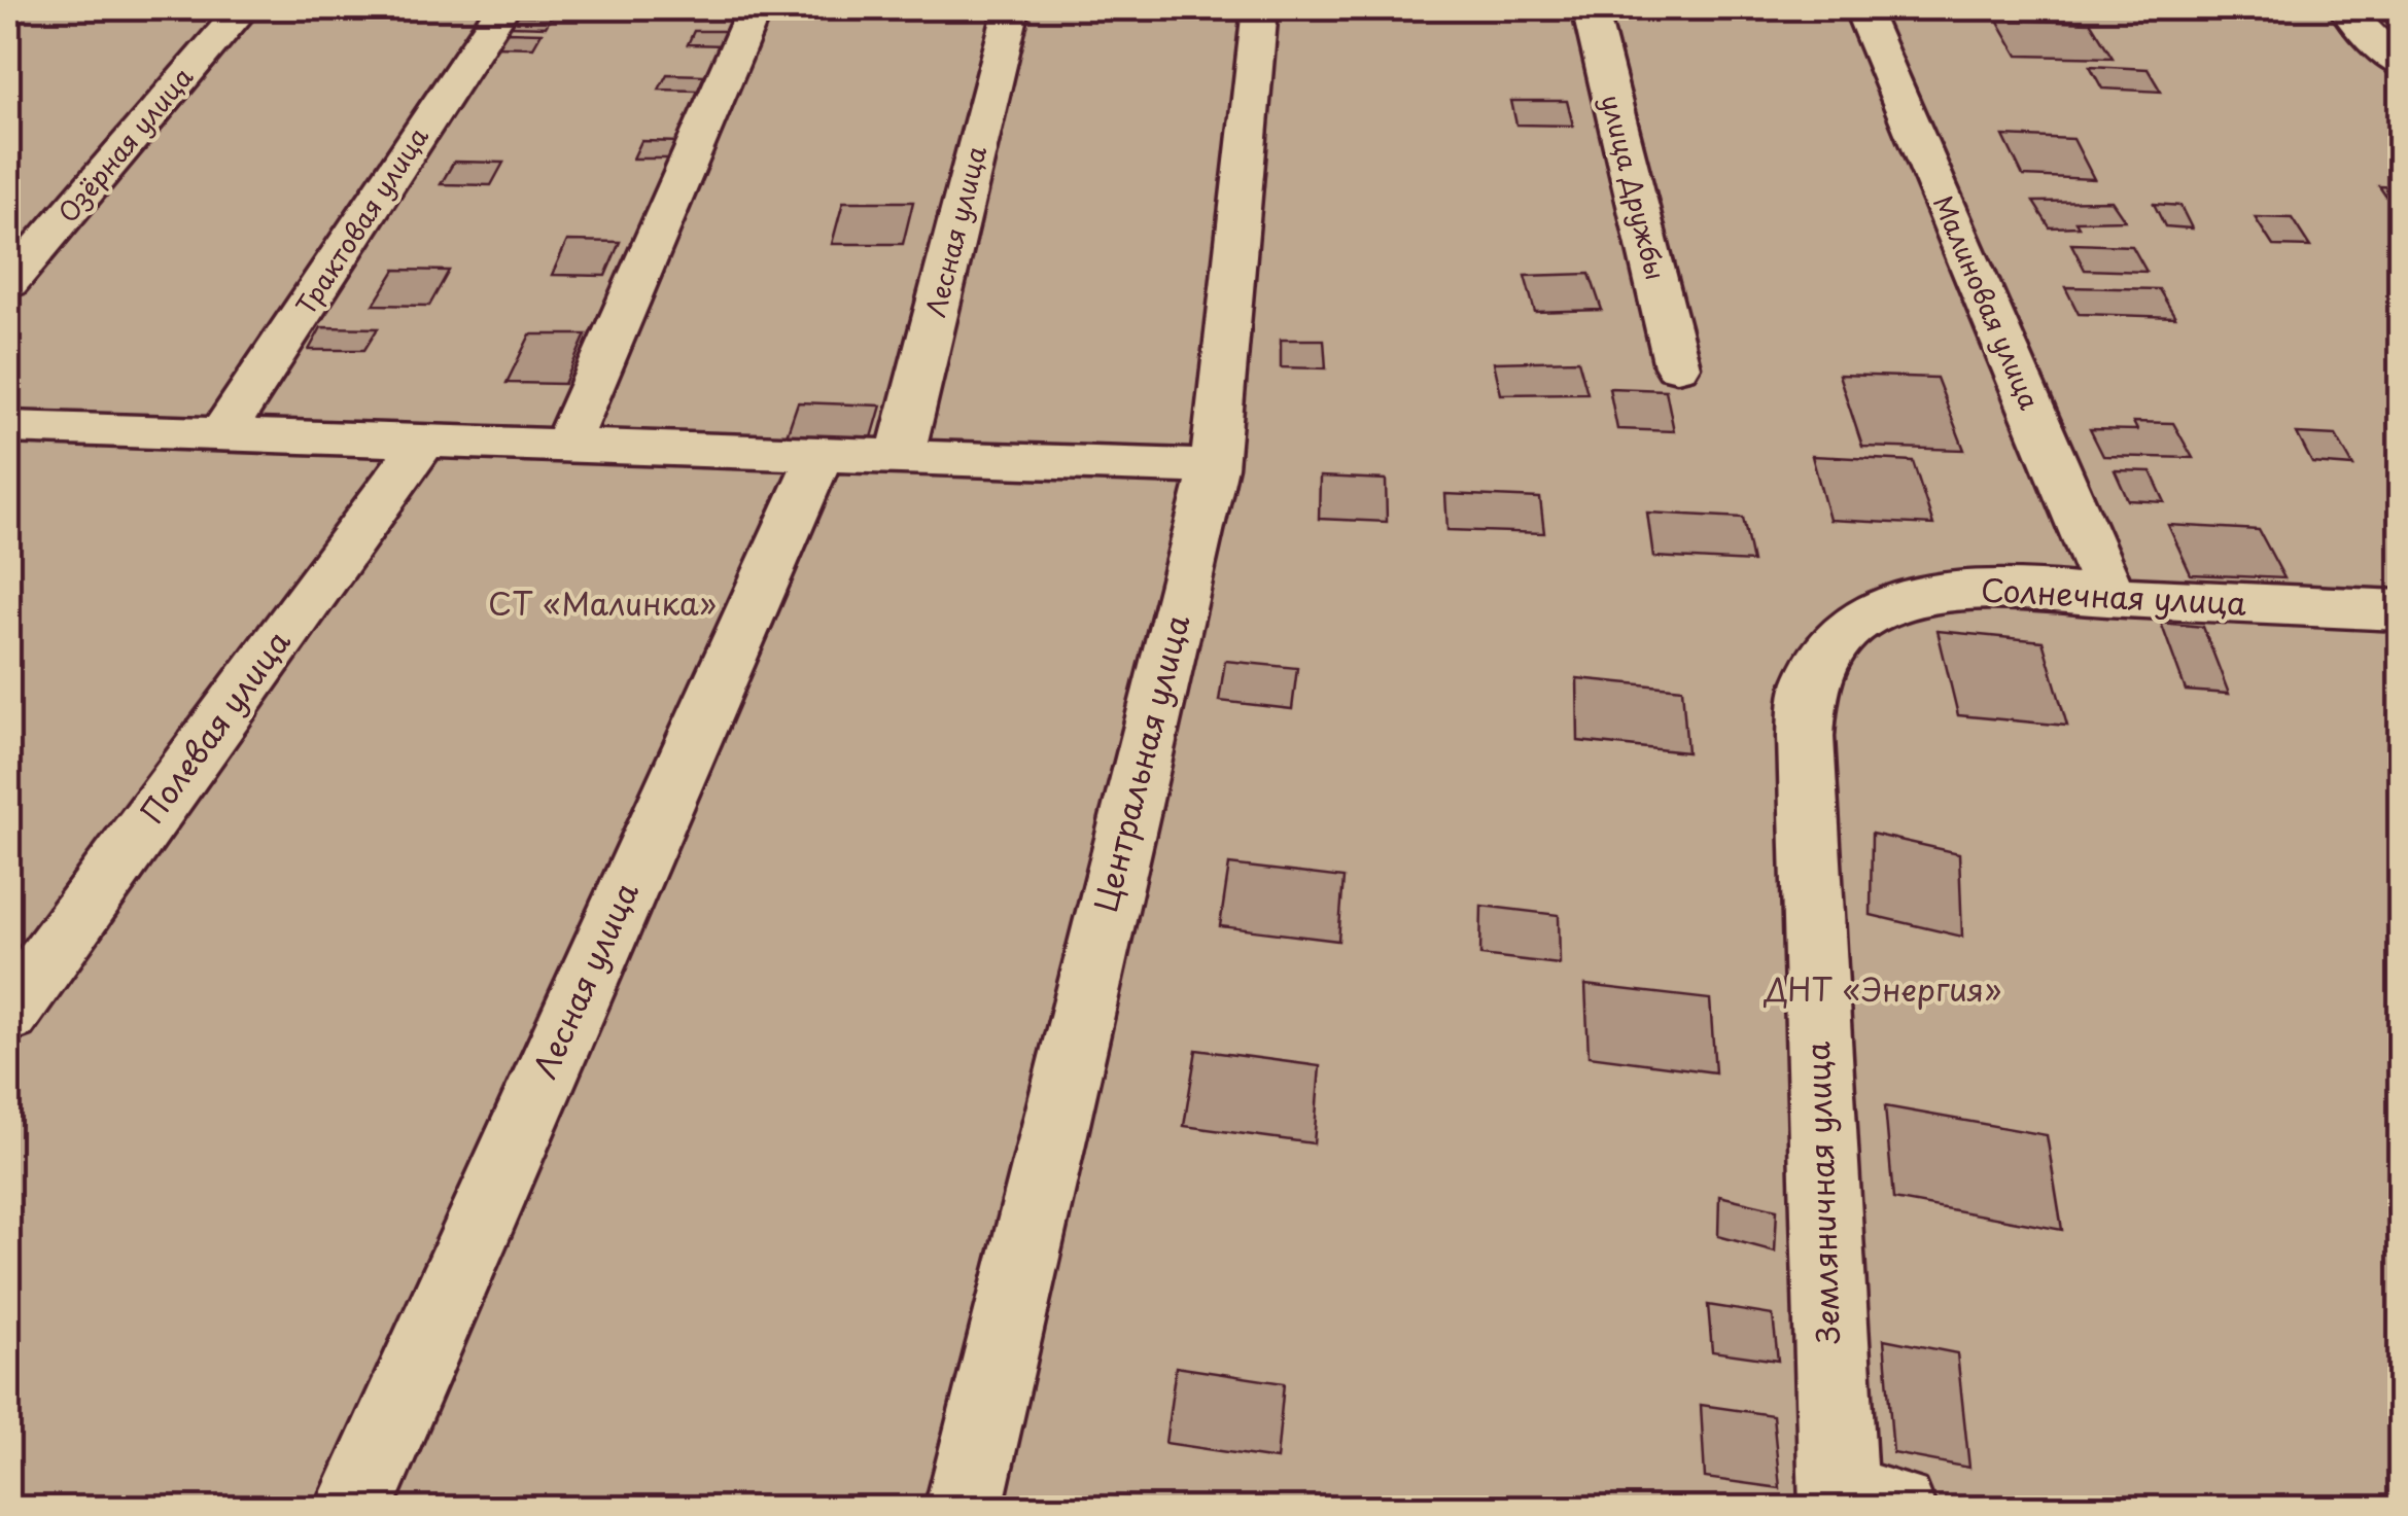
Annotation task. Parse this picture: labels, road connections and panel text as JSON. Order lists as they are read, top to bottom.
{
  "streets": {
    "street": [
      "Озёрная улица",
      "улица Дружбы",
      "Трактовая улица",
      "Лесная улица",
      "Малиновая улица",
      "Солнечная улица",
      "Полевая улица",
      "Центральная улица",
      "Земляничная улица"
    ]
  },
  "crossings": [
    ["Малиновая улица", "Солнечная улица"],
    ["Солнечная улица", "Земляничная улица"]
  ],
  "parks": ["CТ «Малинка»", "ДНТ «Энергия»"]
}
